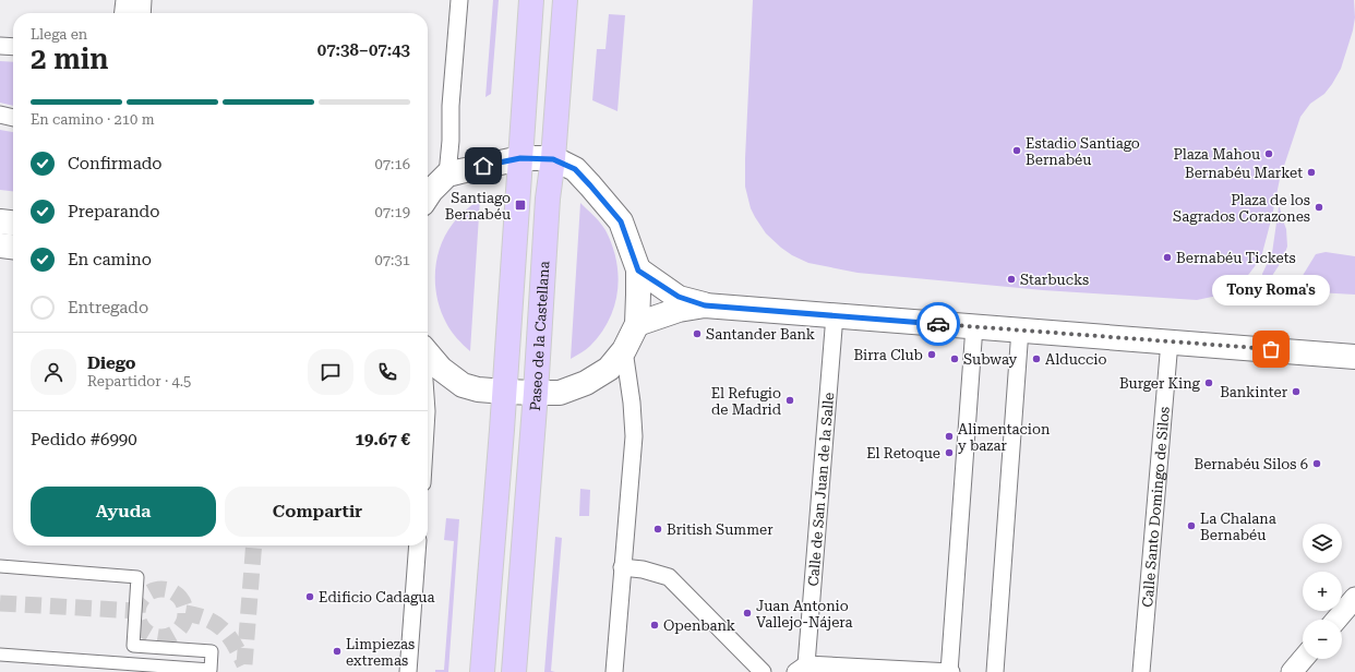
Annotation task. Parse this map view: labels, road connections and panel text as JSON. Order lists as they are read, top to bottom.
{
  "streets": {
    "highway": ["Paseo de la Castellana"],
    "street": ["Calle de San Juan de la Salle", "Calle Santo Domingo de Silos"]
  },
  "places": {
    "other": [
      "Estadio Santiago Bernabéu",
      "Plaza Mahou",
      "Bernabéu Market",
      "Plaza de los Sagrados Corazones",
      "Bernabéu Tickets",
      "Starbucks",
      "Santander Bank",
      "Tony Roma's",
      "Birra Club",
      "Subway",
      "Alduccio",
      "Burger King",
      "Bankinter",
      "El Refugio de Madrid",
      "Alimentacion y bazar",
      "El Retoque",
      "Bernabéu Silos 6",
      "La Chalana Bernabéu",
      "British Summer",
      "Edificio Cadagua",
      "Juan Antonio Vallejo-Nájera",
      "Openbank",
      "Limpiezas extremas"
    ],
    "transit": ["Santiago Bernabéu"]
  },
  "page": {
    "heading": ["2 min", "Llega en", "07:38–07:43"],
    "panel": [
      "Diego",
      "Repartidor · 4.5",
      "Pedido #6990",
      "19.67 €"
    ],
    "bar": "En camino · 210 m",
    "list": [
      ["Confirmado", "07:16"],
      ["Preparando", "07:19"],
      ["En camino", "07:31"],
      "Entregado"
    ],
    "bubble": "Tony Roma's",
    "buttons": ["Ayuda", "Compartir"],
    "map_buttons": ["+", "−"]
  }
}
